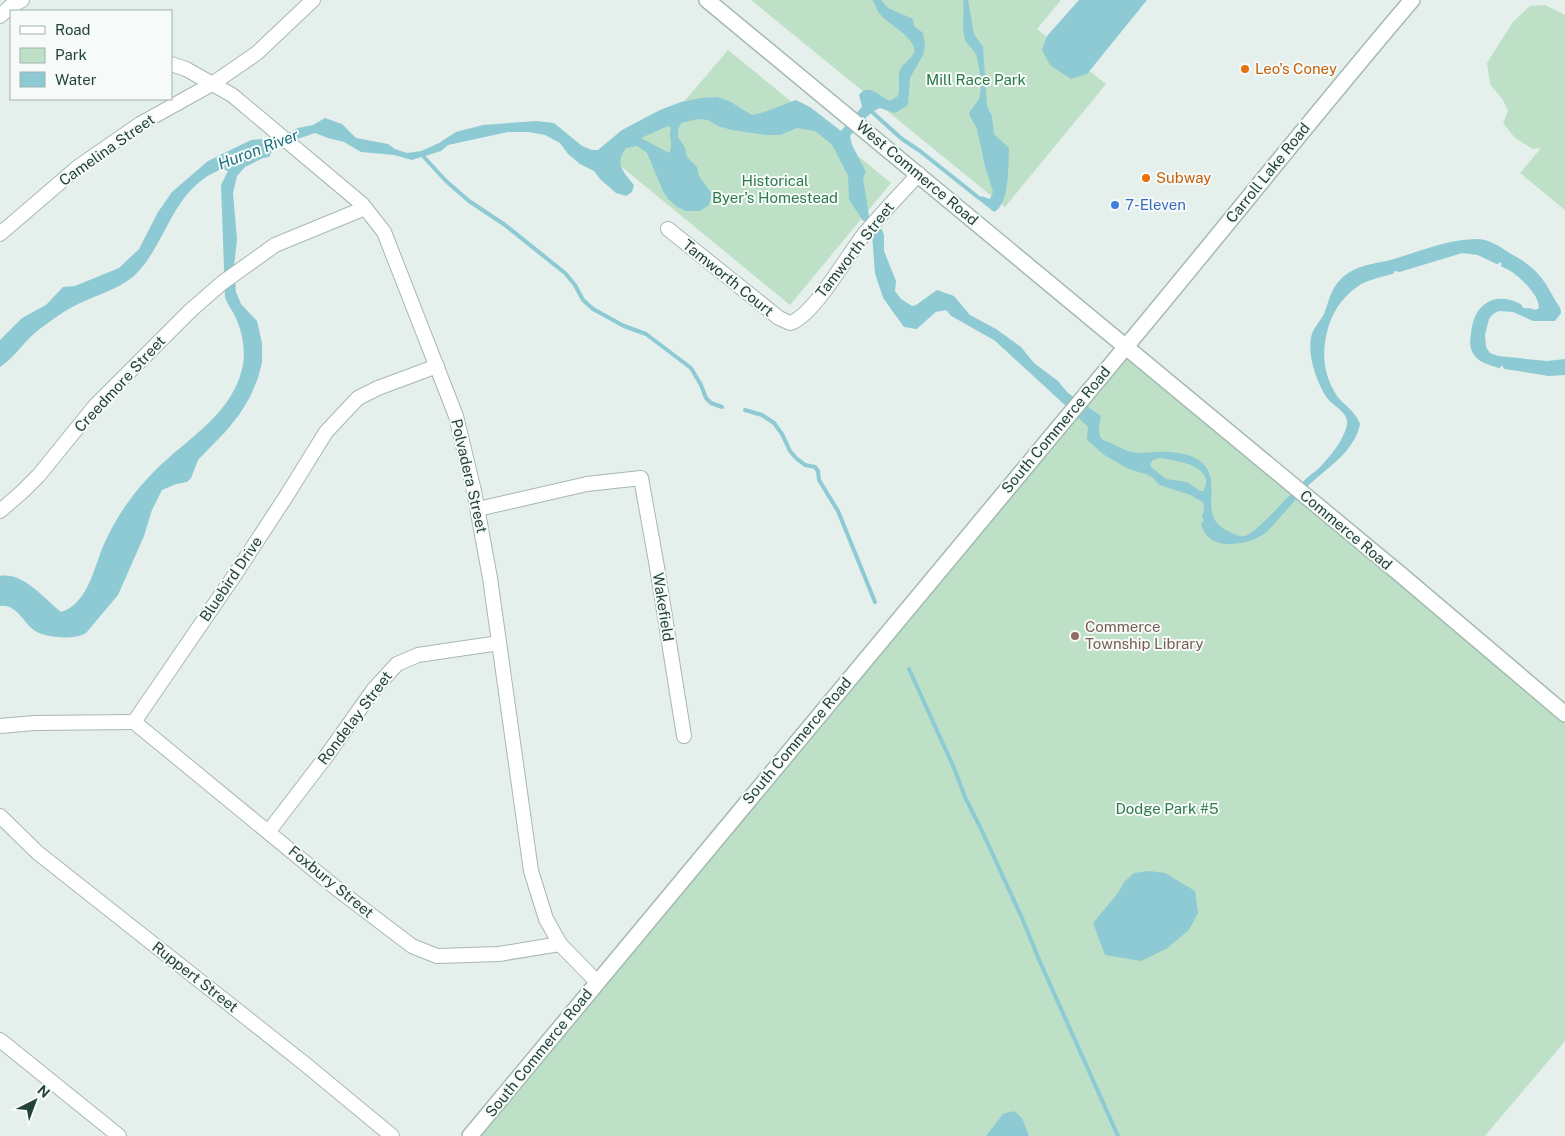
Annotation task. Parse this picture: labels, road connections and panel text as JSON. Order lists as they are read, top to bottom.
{
  "streets": {
    "street": [
      "Camelina Street",
      "West Commerce Road",
      "Carroll Lake Road",
      "Tamworth Street",
      "Tamworth Court",
      "Creedmore Street",
      "South Commerce Road",
      "Polvadera Street",
      "Commerce Road",
      "Bluebird Drive",
      "Wakefield",
      "Rondelay Street",
      "Foxbury Street",
      "Ruppert Street"
    ]
  },
  "crossings": [
    ["Camelina Street", "Polvadera Street"],
    ["West Commerce Road", "Carroll Lake Road"],
    ["West Commerce Road", "Tamworth Street"],
    ["West Commerce Road", "South Commerce Road"],
    ["West Commerce Road", "Commerce Road"],
    ["Carroll Lake Road", "South Commerce Road"],
    ["Carroll Lake Road", "Commerce Road"],
    ["Tamworth Street", "Tamworth Court"],
    ["Creedmore Street", "Polvadera Street"],
    ["South Commerce Road", "Polvadera Street"],
    ["South Commerce Road", "Commerce Road"],
    ["Polvadera Street", "Bluebird Drive"],
    ["Polvadera Street", "Wakefield"],
    ["Polvadera Street", "Rondelay Street"],
    ["Polvadera Street", "Foxbury Street"],
    ["Bluebird Drive", "Foxbury Street"],
    ["Rondelay Street", "Foxbury Street"]
  ],
  "water": ["Huron River"],
  "parks": ["Mill Race Park", "Historical Byer's Homestead", "Dodge Park #5"],
  "places": [
    "Leo's Coney",
    "Subway",
    "7-Eleven",
    "Commerce Township Library"
  ],
  "legend": ["Road", "Park", "Water"],
  "north": "top right"
}
